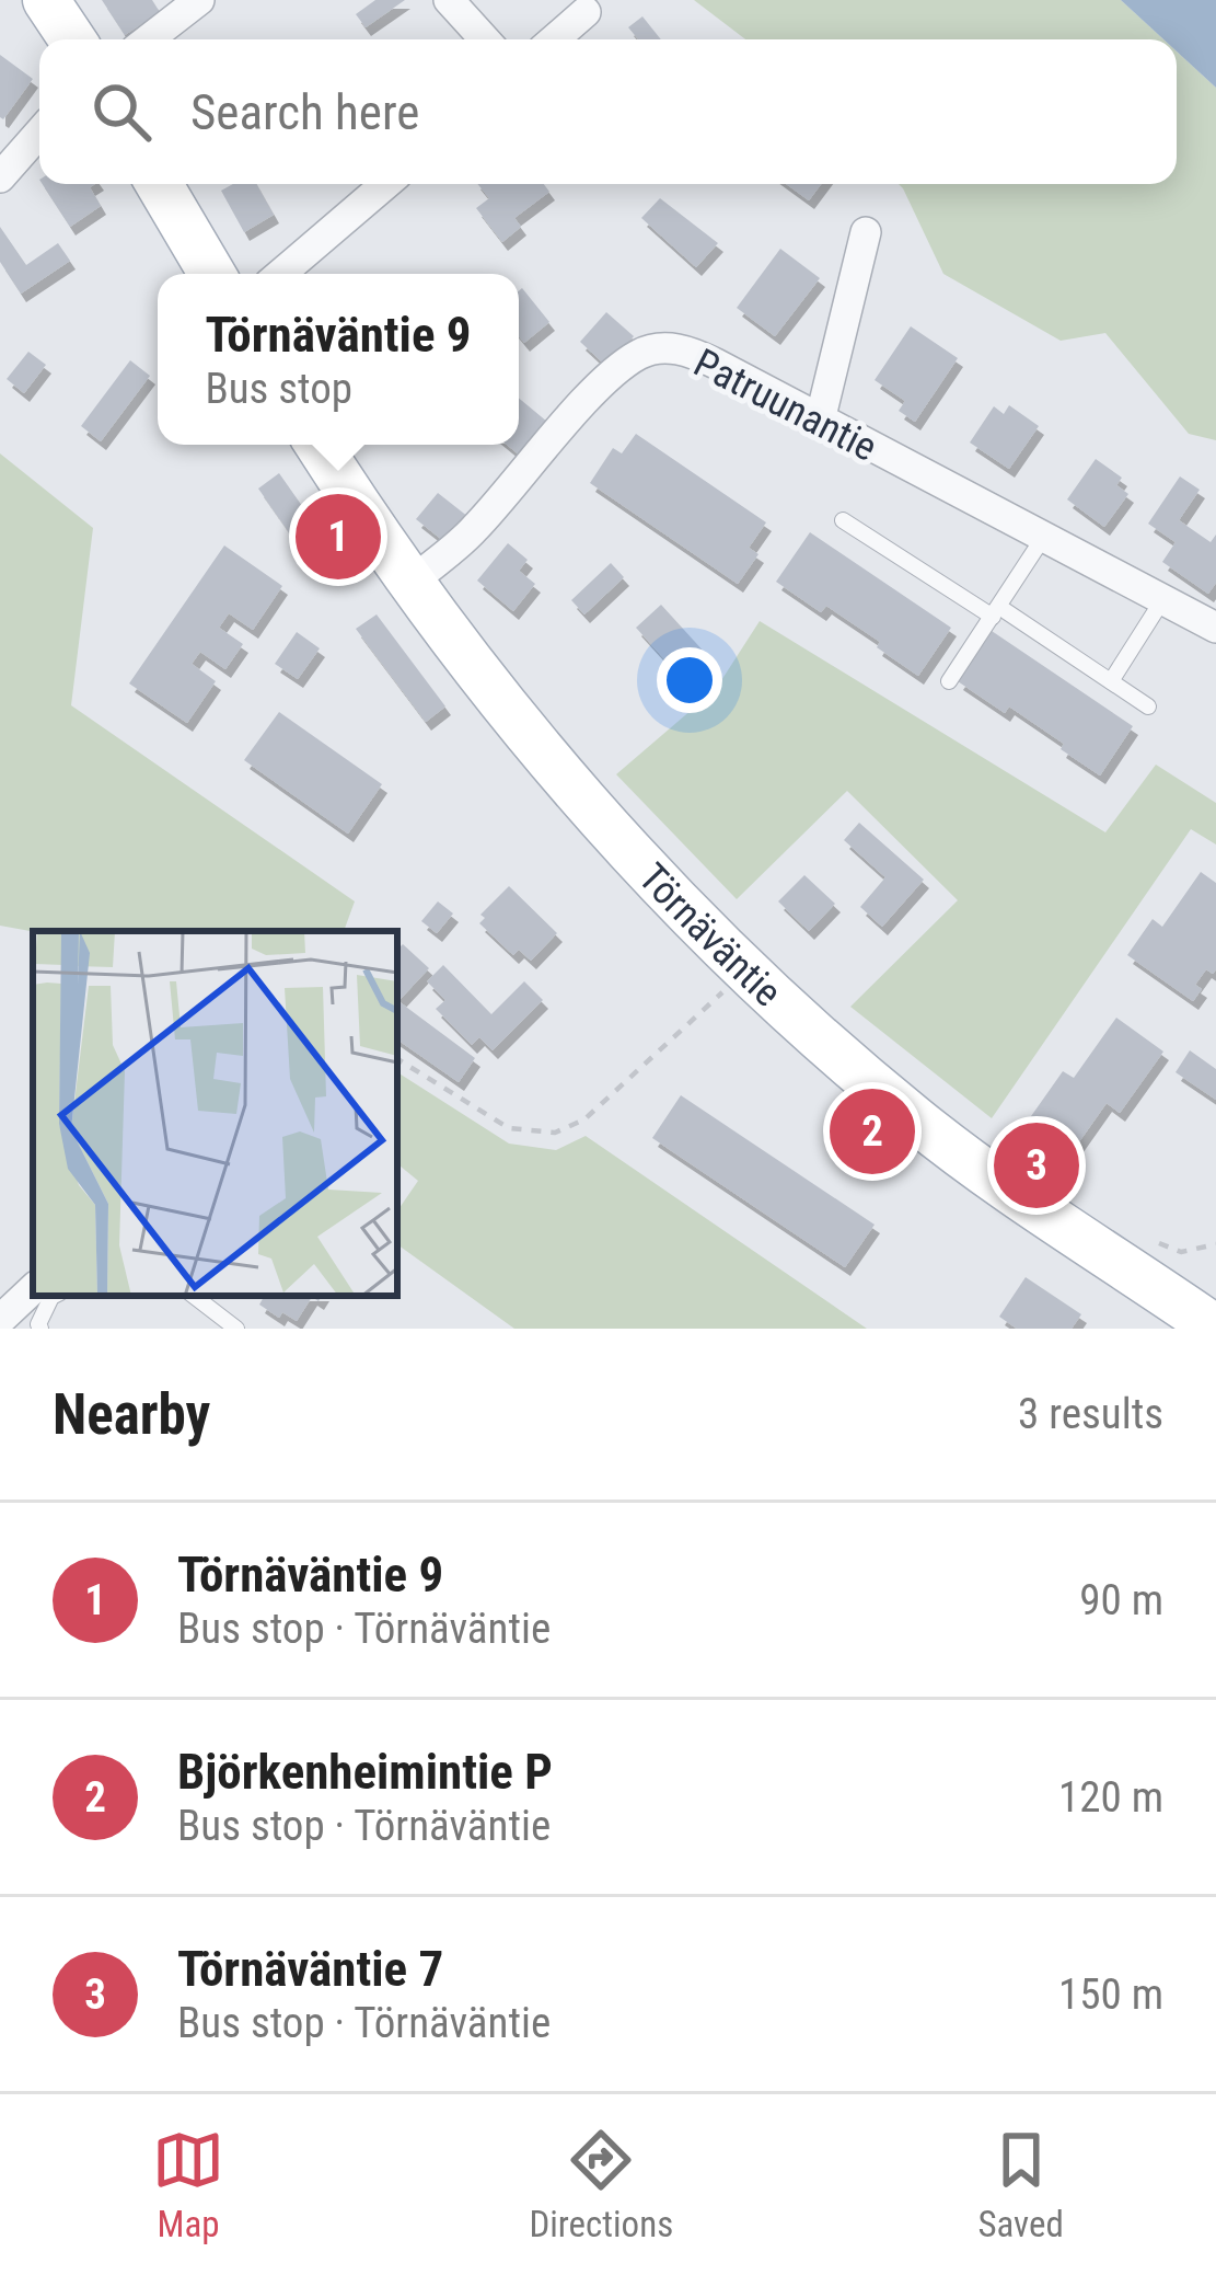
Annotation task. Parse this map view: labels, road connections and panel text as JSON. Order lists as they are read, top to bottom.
{
  "streets": {
    "main road": ["Törnäväntie"],
    "street": ["Patruunantie"]
  },
  "crossings": [
    ["Patruunantie", "Törnäväntie"]
  ],
  "page": {
    "search": "Search here",
    "popup": ["Törnäväntie 9", "Bus stop"],
    "pins": ["1", "2", "3"],
    "heading": ["Nearby", "3 results"],
    "list": [
      {
        "mark": "1",
        "name": "Törnäväntie 9",
        "note": "Bus stop · Törnäväntie",
        "value": "90 m"
      },
      {
        "mark": "2",
        "name": "Björkenheimintie P",
        "note": "Bus stop · Törnäväntie",
        "value": "120 m"
      },
      {
        "mark": "3",
        "name": "Törnäväntie 7",
        "note": "Bus stop · Törnäväntie",
        "value": "150 m"
      }
    ],
    "nav": ["Map", "Directions", "Saved"]
  }
}
